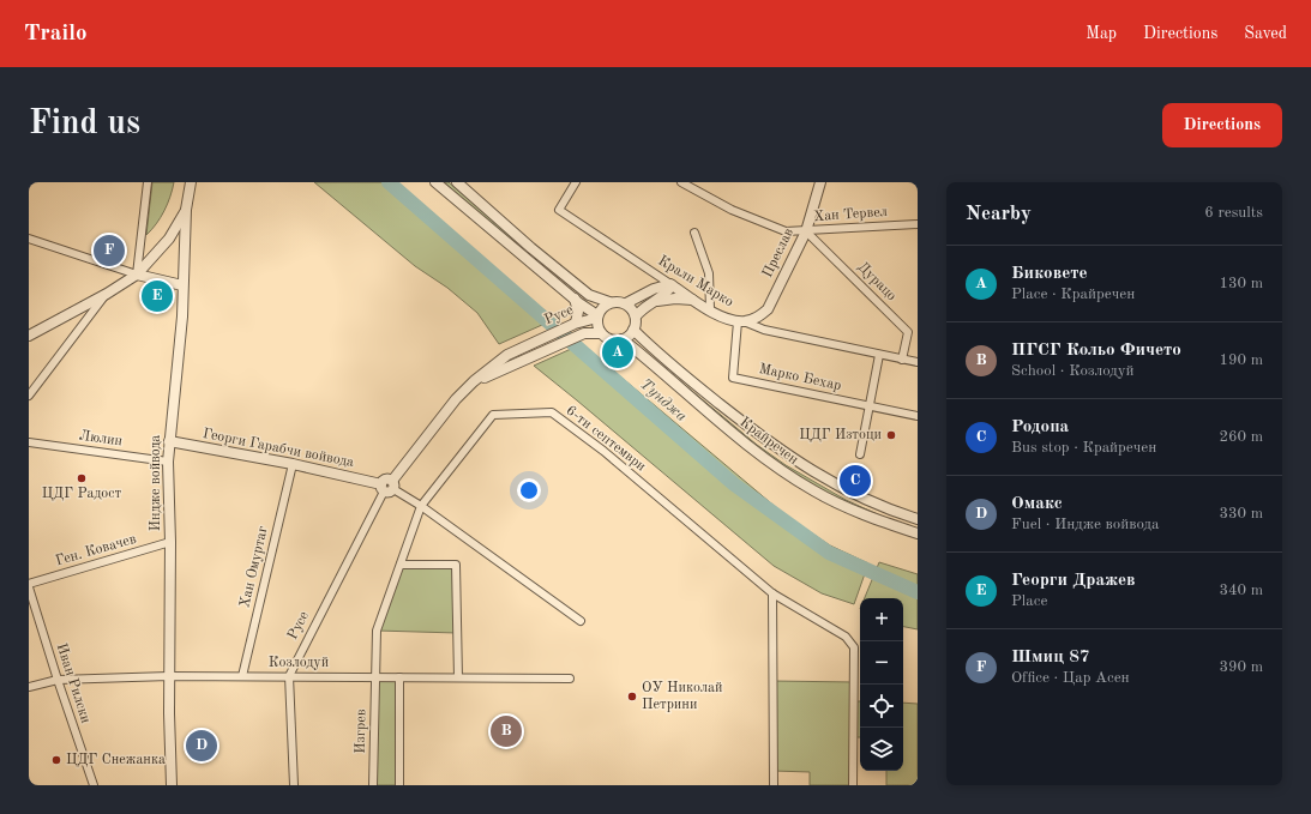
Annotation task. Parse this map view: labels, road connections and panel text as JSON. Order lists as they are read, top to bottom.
{
  "streets": {
    "street": [
      "Хан Тервел",
      "Преслав",
      "Крали Марко",
      "Дурацо",
      "Русе",
      "Марко Бехар",
      "Люлин",
      "6-ти септември",
      "Крайречен",
      "Георги Гарабчи войвода",
      "Индже войвода",
      "Ген. Ковачев",
      "Хан Омуртаг",
      "Козлодуй",
      "Иван Рилски",
      "Изгрев"
    ]
  },
  "crossings": [
    ["Хан Тервел", "Преслав"],
    ["Хан Тервел", "Дурацо"],
    ["Преслав", "Крали Марко"],
    ["Преслав", "Дурацо"],
    ["Преслав", "Марко Бехар"],
    ["Крали Марко", "Дурацо"],
    ["Крали Марко", "Марко Бехар"],
    ["Русе", "Крайречен"],
    ["Русе", "Георги Гарабчи войвода"],
    ["Русе", "Козлодуй"],
    ["Люлин", "Индже войвода"],
    ["6-ти септември", "Козлодуй"],
    ["6-ти септември", "Изгрев"],
    ["Георги Гарабчи войвода", "Индже войвода"],
    ["Георги Гарабчи войвода", "Хан Омуртаг"],
    ["Индже войвода", "Ген. Ковачев"],
    ["Индже войвода", "Козлодуй"],
    ["Хан Омуртаг", "Козлодуй"],
    ["Козлодуй", "Иван Рилски"],
    ["Козлодуй", "Изгрев"]
  ],
  "water": ["Тунджа"],
  "places": [
    "ЦДГ Изтоци",
    "ЦДГ Радост",
    "ОУ Николай Петрини",
    "ЦДГ Снежанка"
  ],
  "page": {
    "header": "Trailo",
    "nav": ["Map", "Directions", "Saved"],
    "buttons": "Directions",
    "title": "Find us",
    "heading": ["Nearby", "6 results"],
    "pins": [
      "F",
      "E",
      "A",
      "C",
      "B",
      "D"
    ],
    "list": [
      {
        "mark": "A",
        "name": "Биковете",
        "note": "Place · Крайречен",
        "value": "130 m"
      },
      {
        "mark": "B",
        "name": "ПГСГ Кольо Фичето",
        "note": "School · Козлодуй",
        "value": "190 m"
      },
      {
        "mark": "C",
        "name": "Родопа",
        "note": "Bus stop · Крайречен",
        "value": "260 m"
      },
      {
        "mark": "D",
        "name": "Омакс",
        "note": "Fuel · Индже войвода",
        "value": "330 m"
      },
      {
        "mark": "E",
        "name": "Георги Дражев",
        "note": "Place",
        "value": "340 m"
      },
      {
        "mark": "F",
        "name": "Шмиц 87",
        "note": "Office · Цар Асен",
        "value": "390 m"
      }
    ],
    "map_buttons": ["+", "−"]
  }
}
